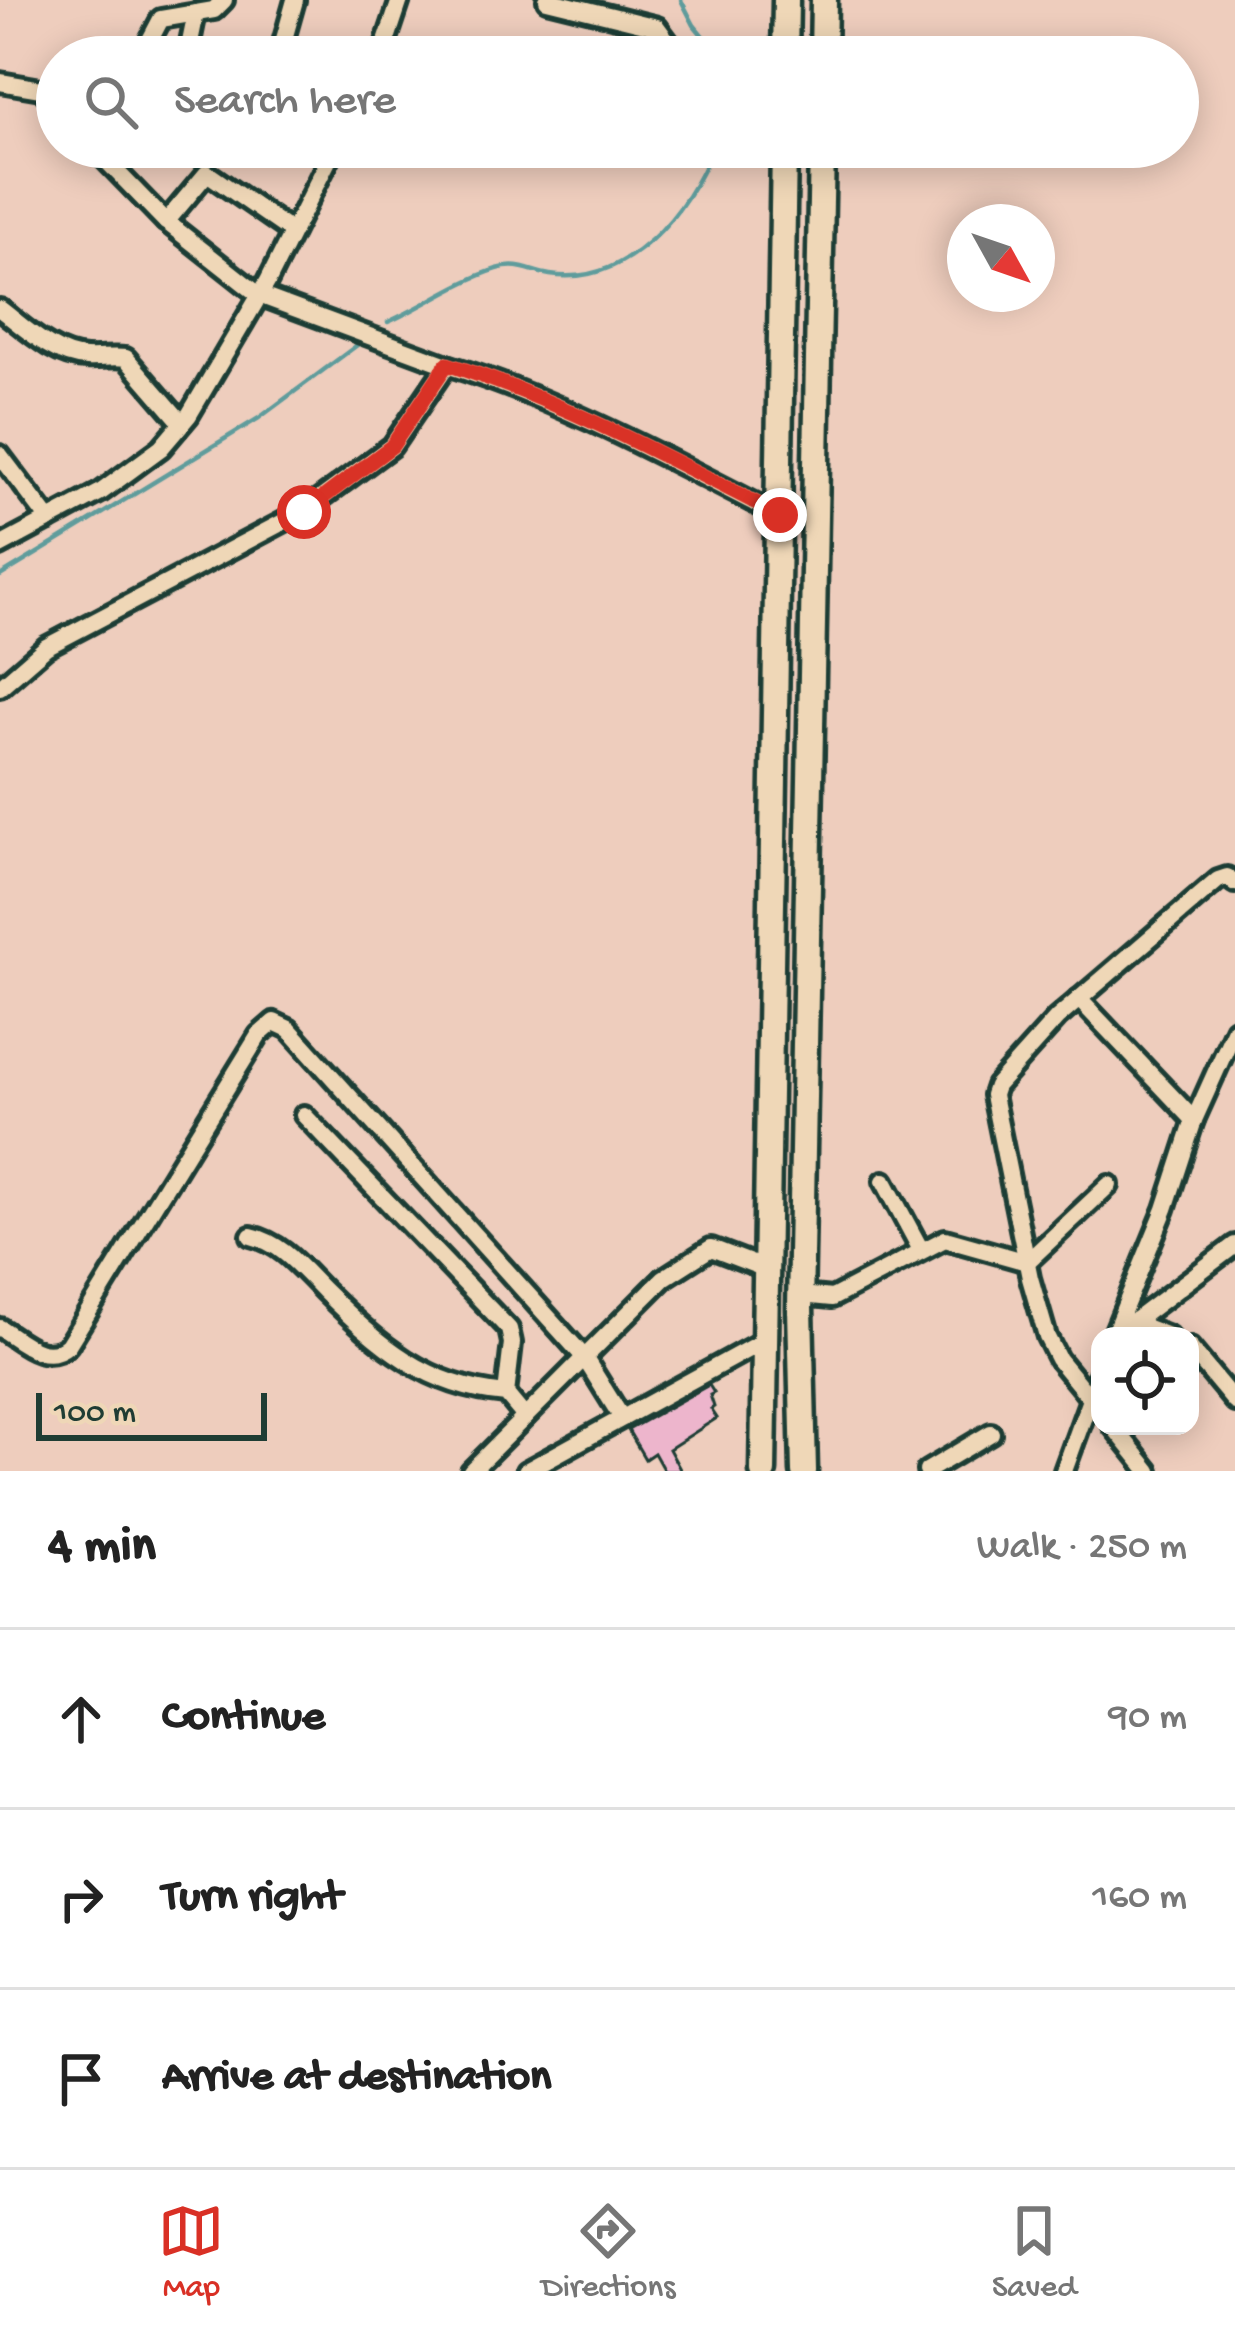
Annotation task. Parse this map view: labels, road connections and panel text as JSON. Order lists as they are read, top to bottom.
{
  "scale_bar": "100 m",
  "north": "bottom right",
  "page": {
    "search": "Search here",
    "scale": "100 m",
    "heading": ["4 min", "Walk · 250 m"],
    "list": [
      ["Continue", "90 m"],
      ["Turn right", "160 m"],
      "Arrive at destination"
    ],
    "nav": ["Map", "Directions", "Saved"]
  }
}
